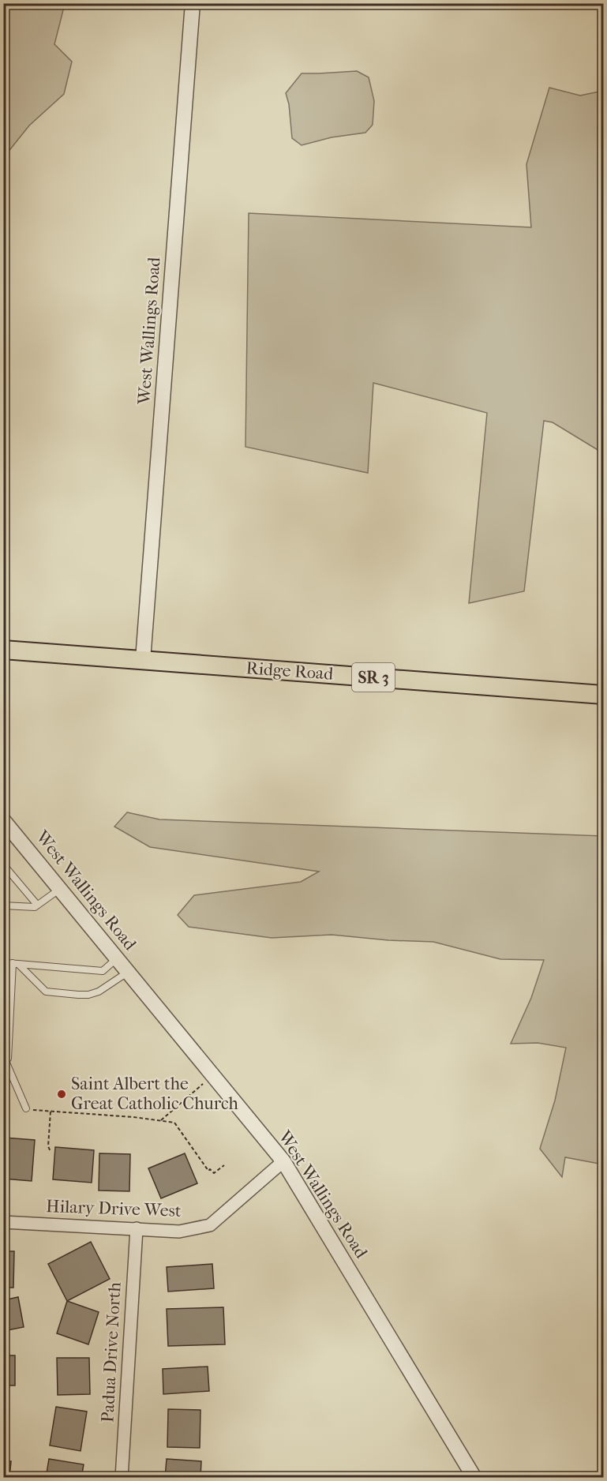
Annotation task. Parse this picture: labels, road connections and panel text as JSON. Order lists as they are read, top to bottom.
{
  "streets": {
    "main road": ["Ridge Road", "SR 3"],
    "street": ["West Wallings Road", "Hilary Drive West", "Padua Drive North"]
  },
  "crossings": [
    ["West Wallings Road", "Ridge Road"],
    ["West Wallings Road", "Hilary Drive West"],
    ["Hilary Drive West", "Padua Drive North"]
  ],
  "places": ["Saint Albert the Great Catholic Church"]
}
